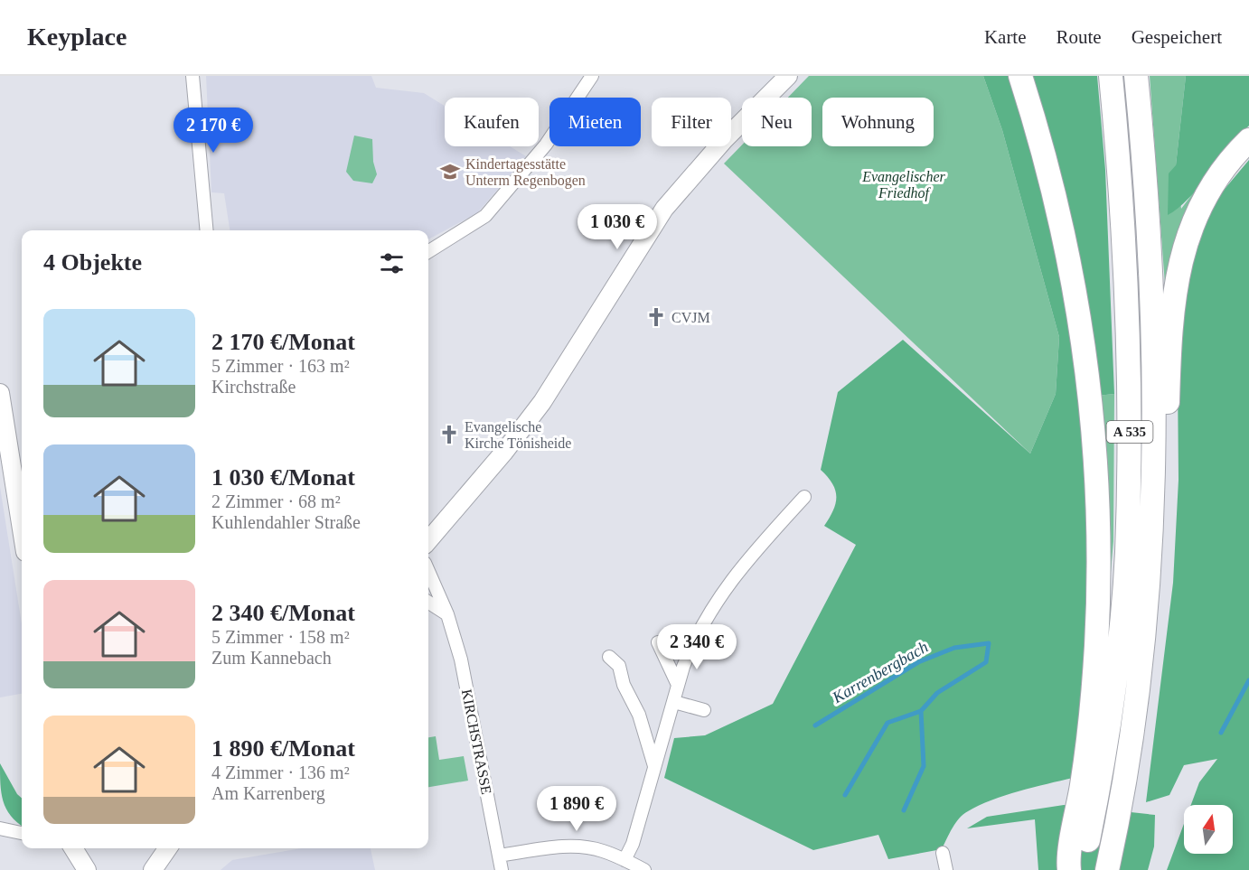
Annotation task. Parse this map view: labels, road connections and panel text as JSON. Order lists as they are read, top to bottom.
{
  "streets": {
    "highway": ["A 535"],
    "street": ["KIRCHSTRASSE"]
  },
  "water": ["Karrenbergbach"],
  "parks": ["Evangelischer Friedhof"],
  "places": {
    "school or university": ["Kindertagesstätte Unterm Regenbogen"],
    "church": ["CVJM", "Evangelische Kirche Tönisheide"]
  },
  "north": "top",
  "page": {
    "header": "Keyplace",
    "nav": ["Karte", "Route", "Gespeichert"],
    "chip": [
      "Kaufen",
      "Mieten",
      "Filter",
      "Neu",
      "Wohnung"
    ],
    "price": [
      "2 170 €",
      "1 030 €",
      "2 340 €",
      "1 890 €"
    ],
    "heading": "4 Objekte",
    "list": [
      {
        "name": "2 170 €/Monat",
        "note": "5 Zimmer · 163 m² · Kirchstraße"
      },
      {
        "name": "1 030 €/Monat",
        "note": "2 Zimmer · 68 m² · Kuhlendahler Straße"
      },
      {
        "name": "2 340 €/Monat",
        "note": "5 Zimmer · 158 m² · Zum Kannebach"
      },
      {
        "name": "1 890 €/Monat",
        "note": "4 Zimmer · 136 m² · Am Karrenberg"
      }
    ]
  }
}
